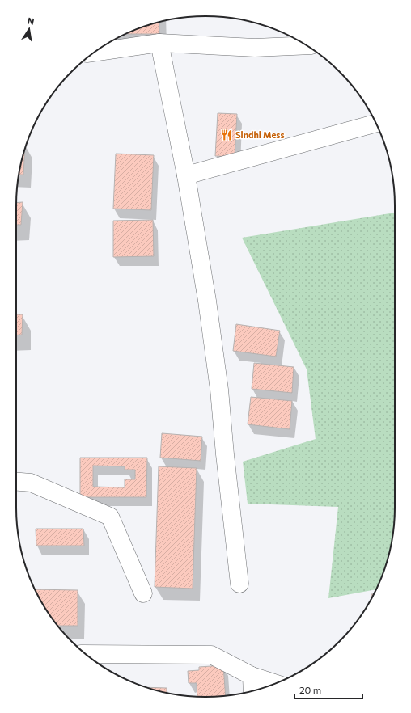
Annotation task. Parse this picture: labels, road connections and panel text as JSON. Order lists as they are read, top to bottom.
{
  "places": {
    "restaurant": ["Sindhi Mess"]
  },
  "scale_bar": "20 m",
  "north": "top"
}
